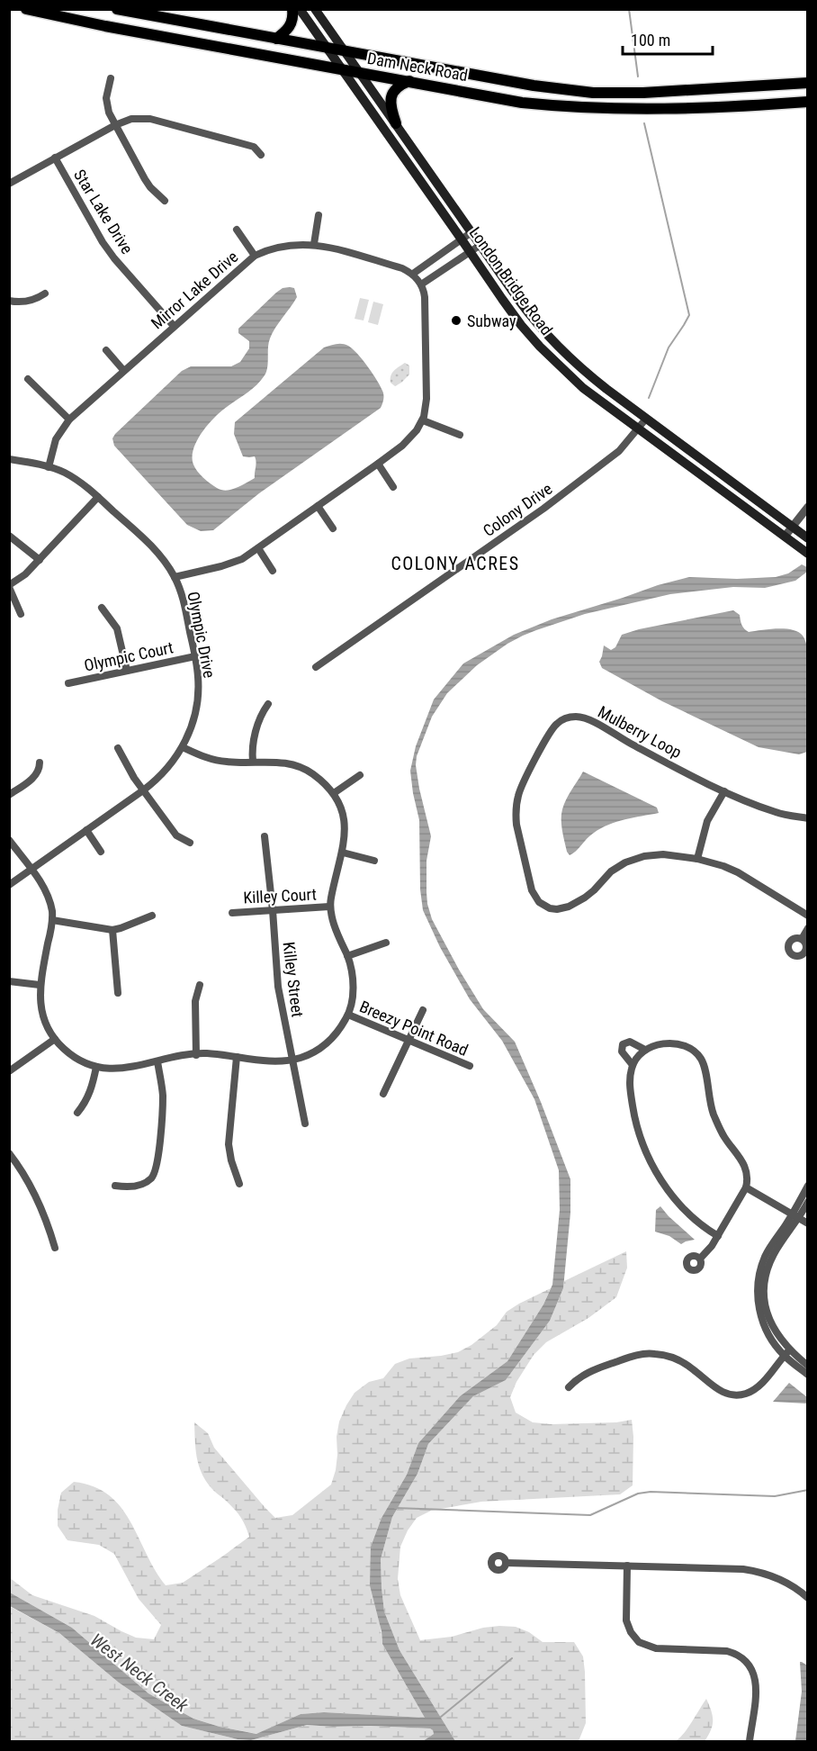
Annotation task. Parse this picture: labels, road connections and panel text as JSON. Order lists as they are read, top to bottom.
{
  "streets": {
    "main road": ["Dam Neck Road", "London Bridge Road"],
    "street": [
      "Star Lake Drive",
      "Mirror Lake Drive",
      "Colony Drive",
      "Olympic Drive",
      "Olympic Court",
      "Mulberry Loop",
      "Killey Court",
      "Killey Street",
      "Breezy Point Road"
    ]
  },
  "crossings": [
    ["Dam Neck Road", "London Bridge Road"],
    ["Star Lake Drive", "Mirror Lake Drive"],
    ["London Bridge Road", "Colony Drive"],
    ["Mirror Lake Drive", "Olympic Drive"],
    ["Olympic Drive", "Olympic Court"],
    ["Killey Court", "Killey Street"]
  ],
  "districts": ["COLONY ACRES"],
  "water": ["West Neck Creek"],
  "places": ["Subway"],
  "scale_bar": "100 m"
}
